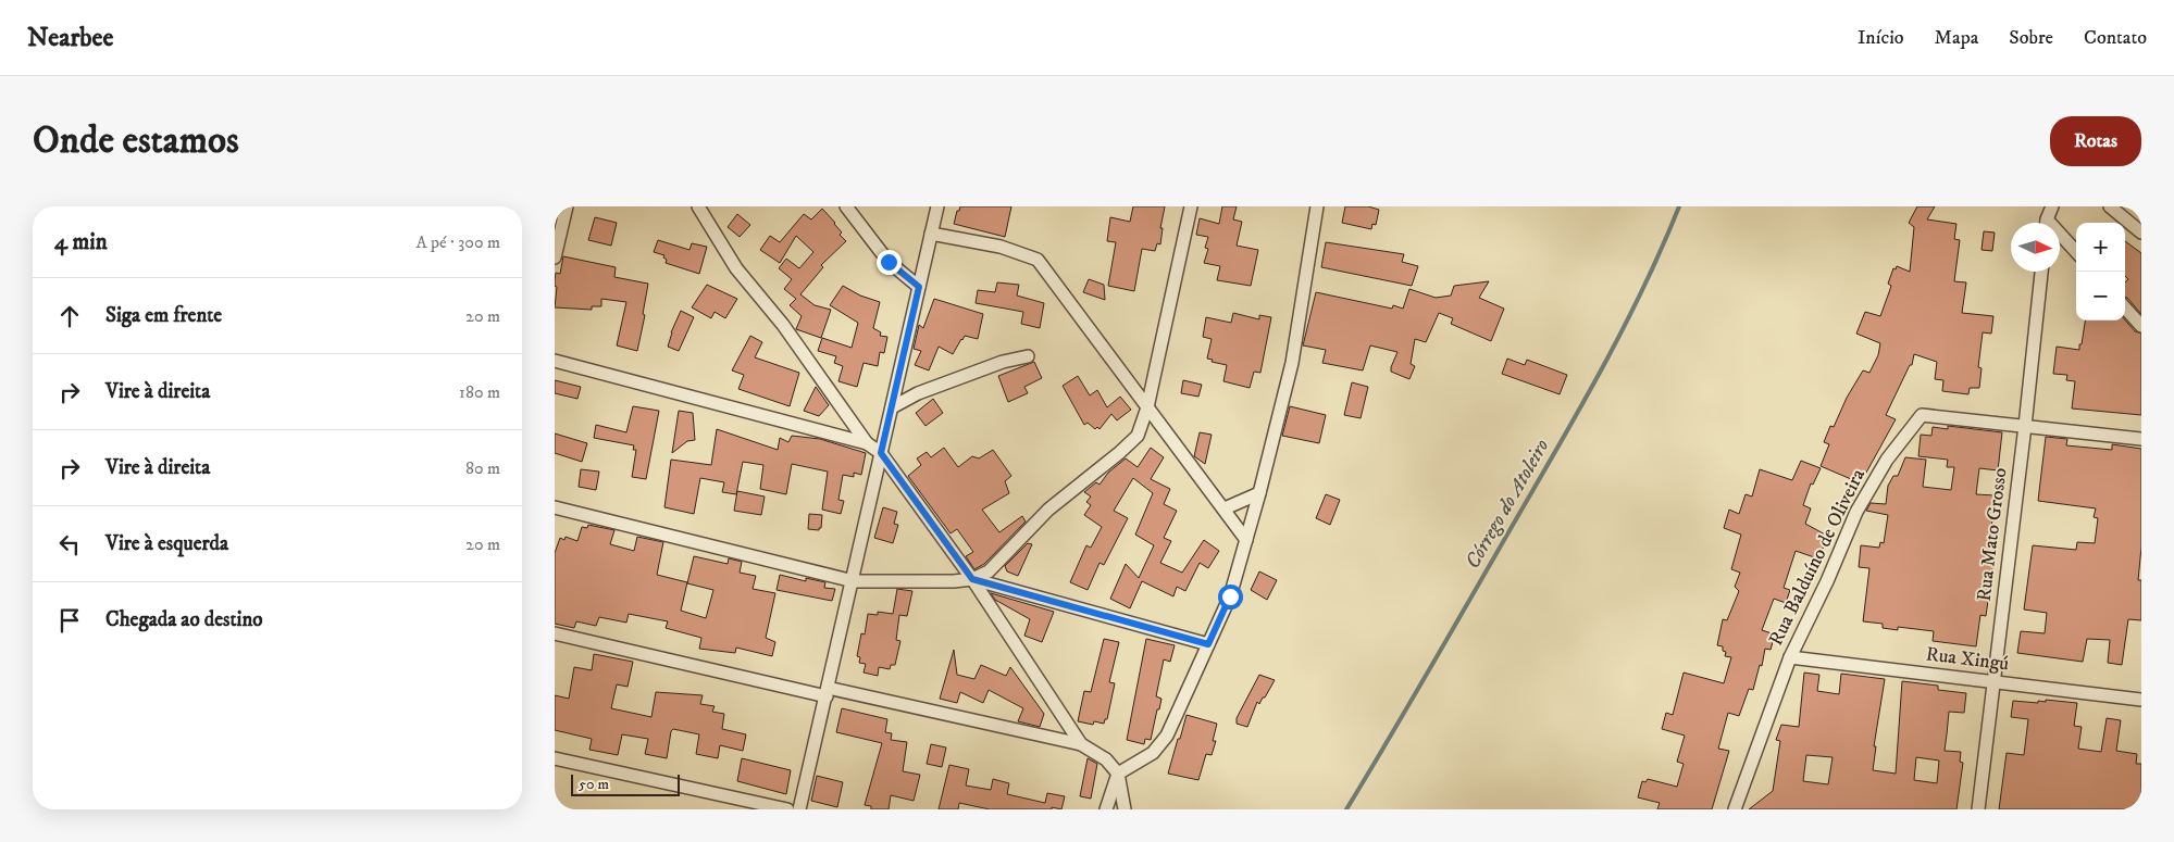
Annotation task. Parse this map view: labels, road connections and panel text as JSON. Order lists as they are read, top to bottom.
{
  "streets": {
    "street": ["Rua Mato Grosso", "Rua Balduíno de Oliveira", "Rua Xingú"]
  },
  "crossings": [
    ["Rua Mato Grosso", "Rua Balduíno de Oliveira"],
    ["Rua Mato Grosso", "Rua Xingú"],
    ["Rua Balduíno de Oliveira", "Rua Xingú"]
  ],
  "water": ["Córrego do Atoleiro"],
  "scale_bar": "50 m",
  "north": "right",
  "page": {
    "header": "Nearbee",
    "nav": [
      "Início",
      "Mapa",
      "Sobre",
      "Contato"
    ],
    "buttons": "Rotas",
    "title": "Onde estamos",
    "heading": ["4 min", "A pé · 300 m"],
    "map_buttons": ["+", "−"],
    "list": [
      ["Siga em frente", "20 m"],
      ["Vire à direita", "180 m"],
      ["Vire à direita", "80 m"],
      ["Vire à esquerda", "20 m"],
      "Chegada ao destino"
    ],
    "scale": "50 m"
  }
}
